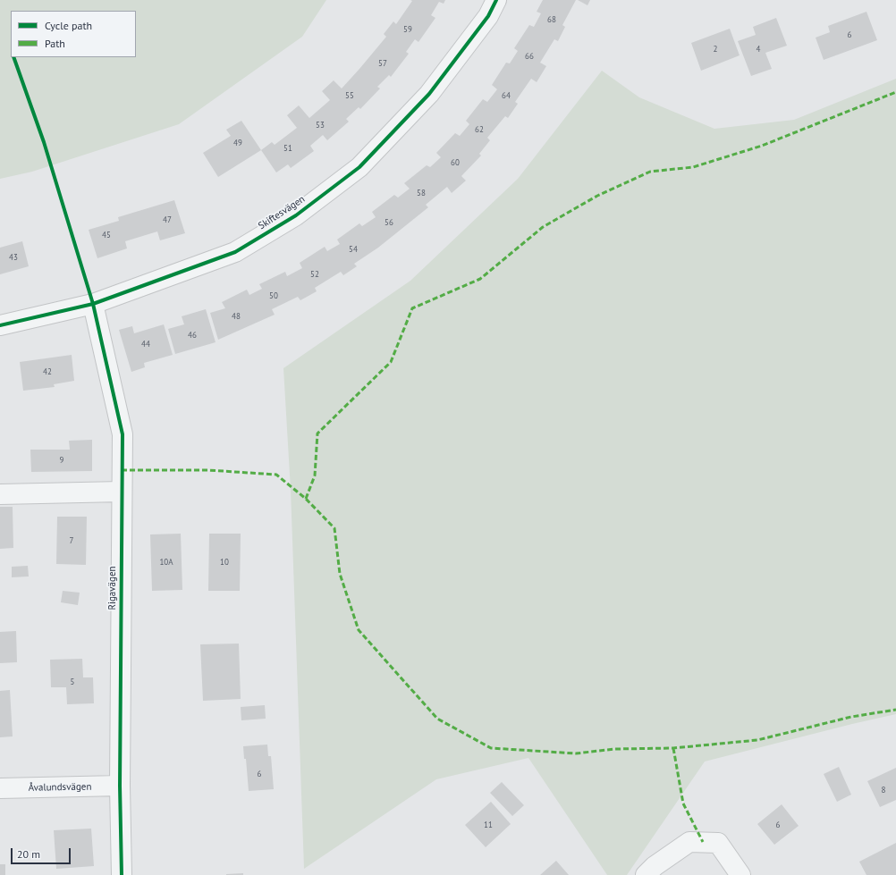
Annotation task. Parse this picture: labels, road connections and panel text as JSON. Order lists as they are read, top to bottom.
{
  "streets": {
    "street": ["Skiftesvägen", "Rigavägen", "Åvalundsvägen"]
  },
  "crossings": [
    ["Skiftesvägen", "Rigavägen"],
    ["Rigavägen", "Åvalundsvägen"]
  ],
  "house_numbers": [
    "68",
    "59",
    "6",
    "2",
    "4",
    "66",
    "57",
    "55",
    "64",
    "53",
    "62",
    "49",
    "51",
    "60",
    "58",
    "47",
    "56",
    "45",
    "54",
    "43",
    "52",
    "50",
    "48",
    "46",
    "44",
    "42",
    "9",
    "7",
    "10A",
    "10",
    "5",
    "6",
    "8",
    "11",
    "6"
  ],
  "legend": ["Cycle path", "Path"],
  "scale_bar": "20 m"
}
